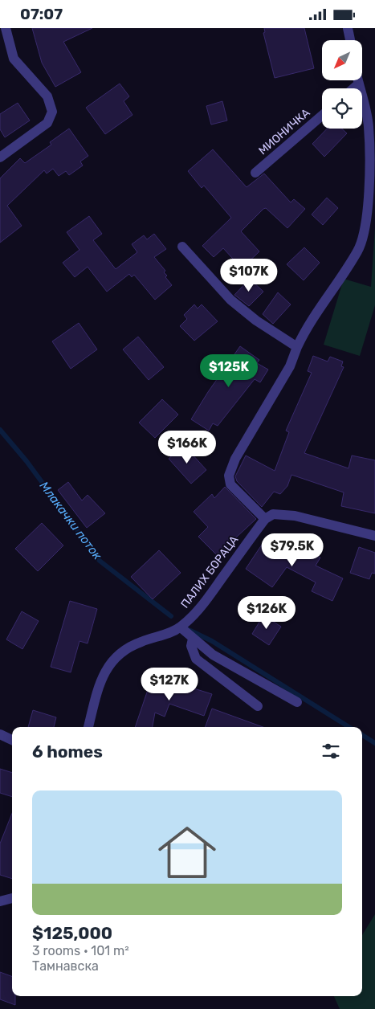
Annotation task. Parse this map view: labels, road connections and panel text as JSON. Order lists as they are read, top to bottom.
{
  "streets": {
    "street": ["МИОНИЧКА", "ПАЛИХ БОРАЦА"]
  },
  "water": ["Млакачки поток"],
  "north": "bottom left",
  "page": {
    "status": "07:07",
    "price": [
      "$107K",
      "$125K",
      "$166K",
      "$79.5K",
      "$126K",
      "$127K"
    ],
    "heading": "6 homes",
    "list": [
      {
        "name": "$125,000",
        "note": "3 rooms · 101 m² · Тамнавска"
      }
    ]
  }
}
